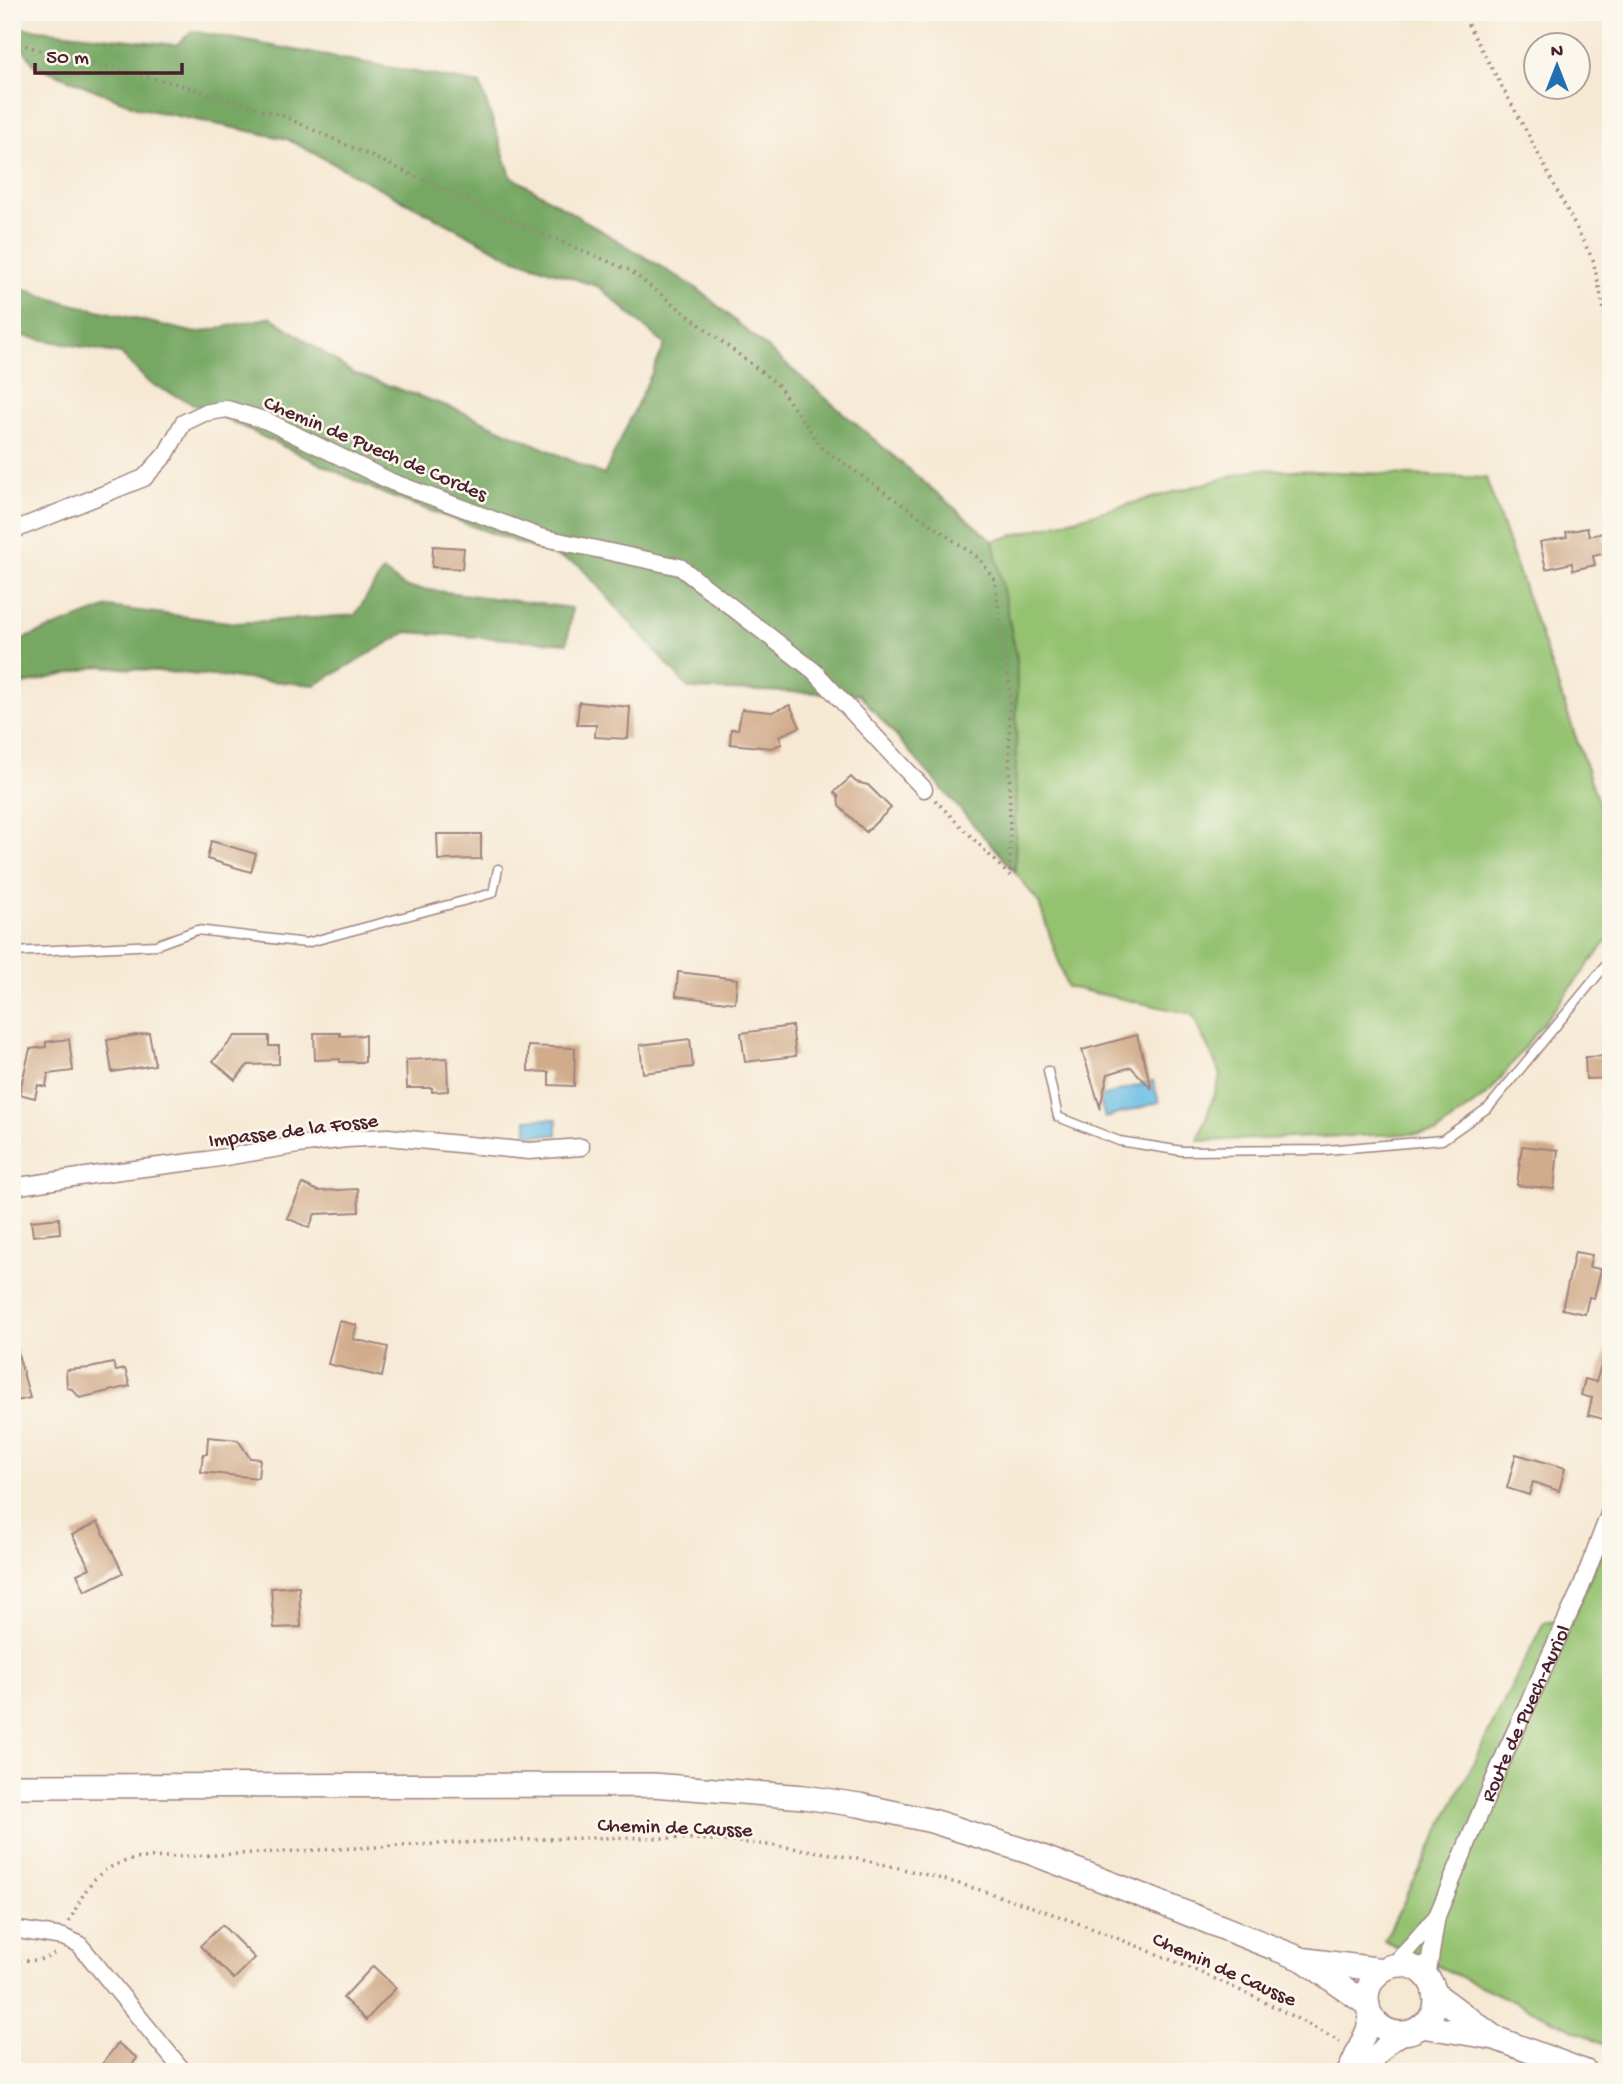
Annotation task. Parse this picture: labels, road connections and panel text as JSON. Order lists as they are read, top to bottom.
{
  "streets": {
    "street": ["Chemin de Puech de Cordes", "Impasse de la Fosse", "Route de Puech-Auriol"],
    "path": ["Chemin de Causse"]
  },
  "scale_bar": "50 m",
  "north": "top"
}
